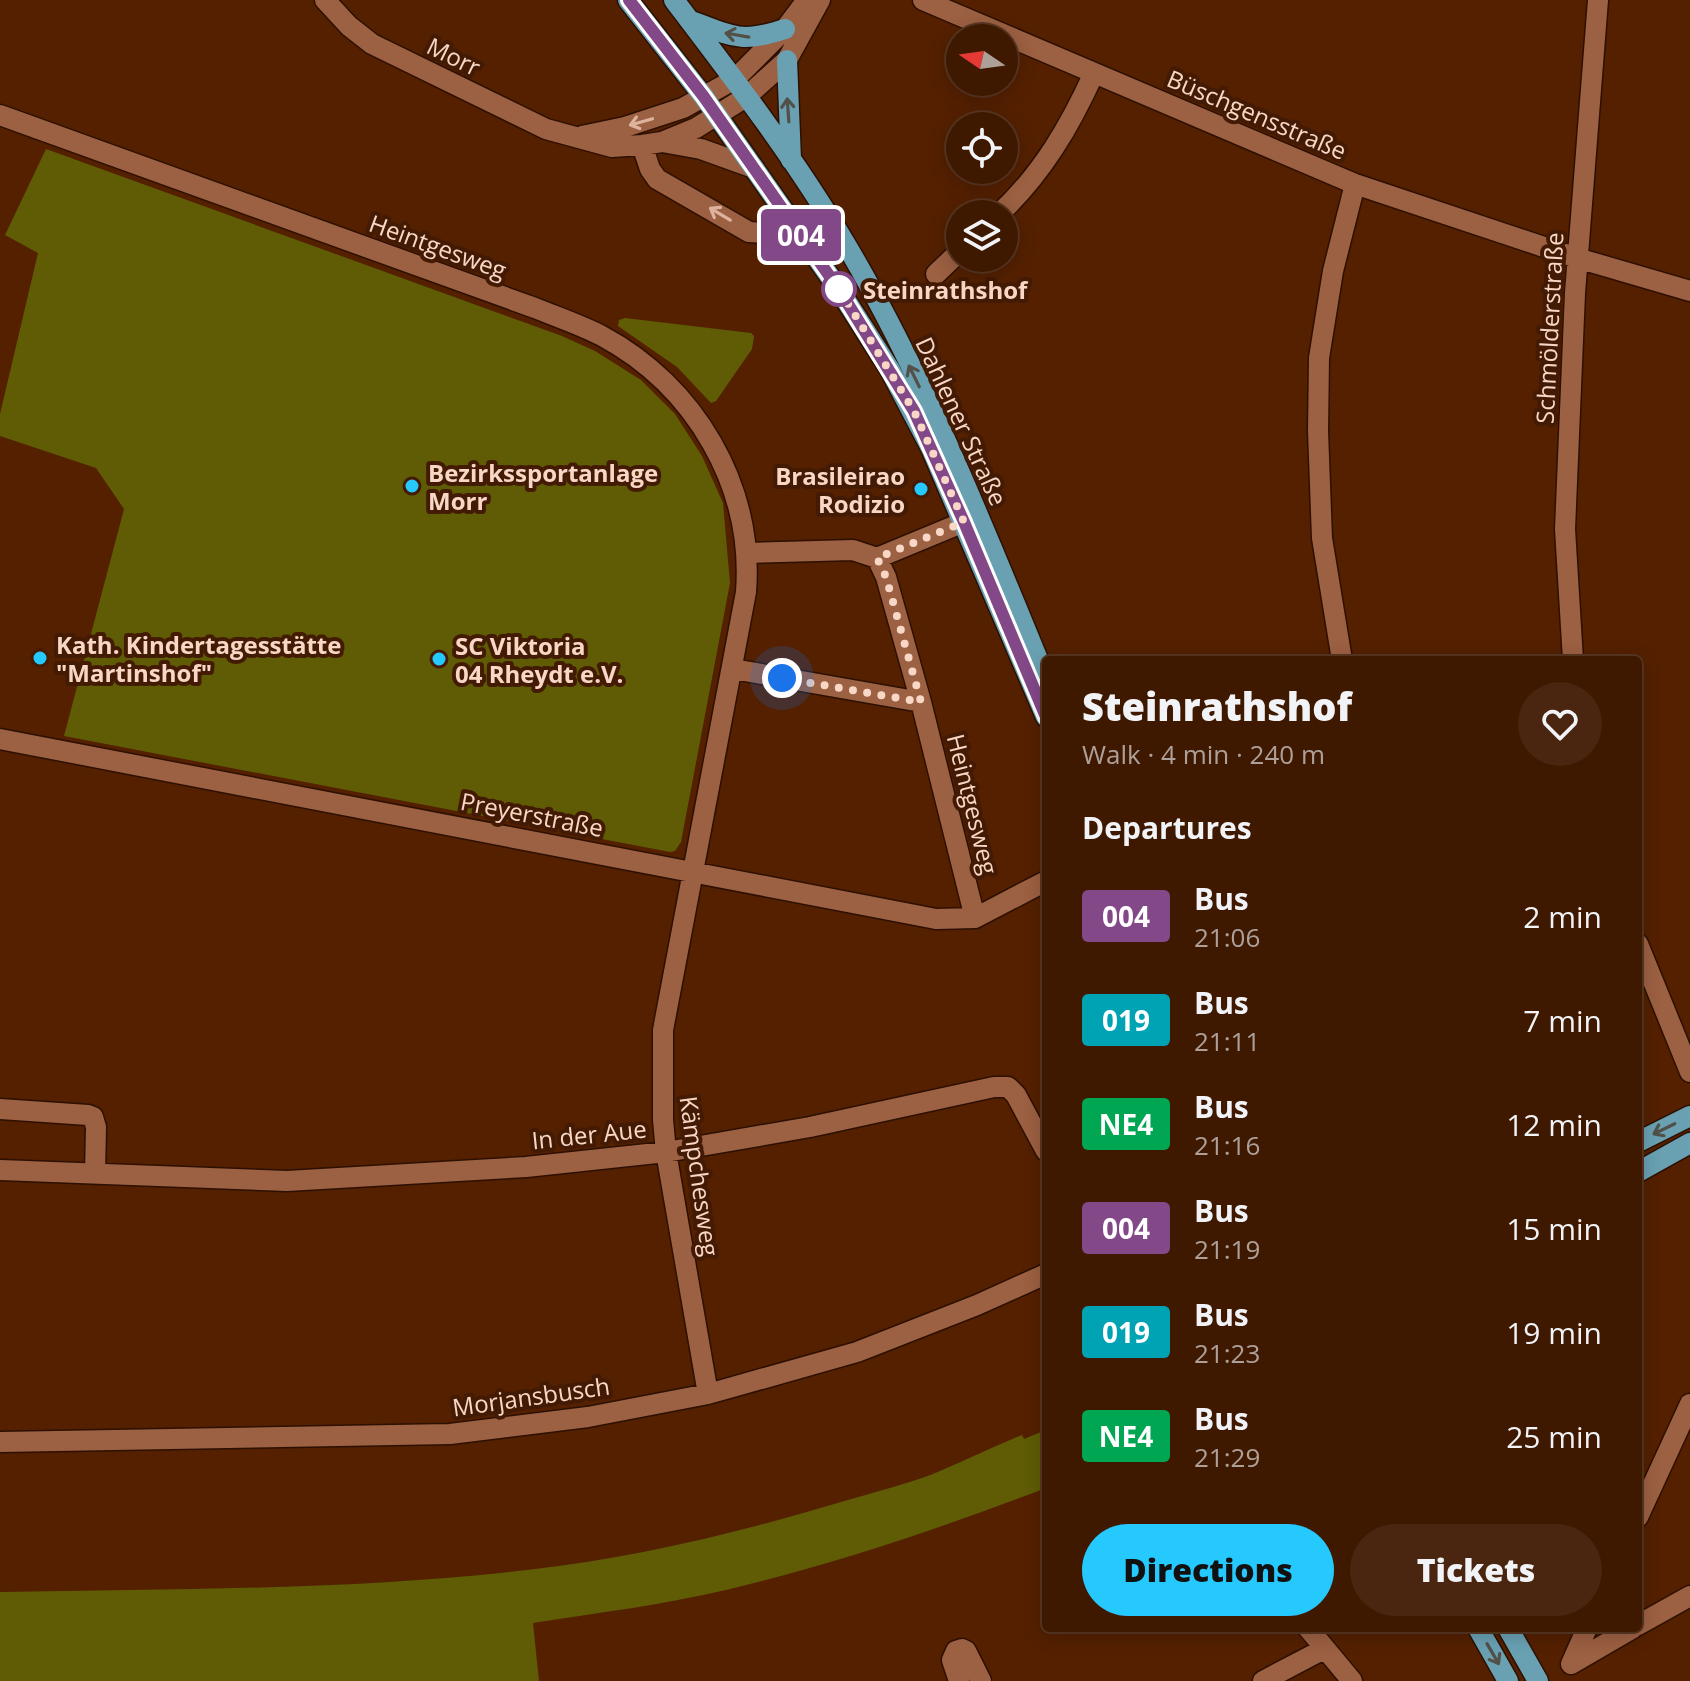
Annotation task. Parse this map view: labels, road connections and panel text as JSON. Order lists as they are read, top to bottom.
{
  "streets": {
    "main road": ["Dahlener Straße"],
    "street": [
      "Morr",
      "Büschgensstraße",
      "Heintgesweg",
      "Schmölderstraße",
      "Preyerstraße",
      "In der Aue",
      "Kämpchesweg",
      "Morjansbusch"
    ]
  },
  "crossings": [
    ["Morr", "Dahlener Straße"],
    ["Büschgensstraße", "Schmölderstraße"],
    ["Heintgesweg", "Preyerstraße"],
    ["Heintgesweg", "Kämpchesweg"],
    ["Preyerstraße", "Kämpchesweg"],
    ["In der Aue", "Kämpchesweg"],
    ["Kämpchesweg", "Morjansbusch"]
  ],
  "places": [
    "Steinrathshof",
    "Bezirkssportanlage Morr",
    "Brasileirao Rodizio",
    "Kath. Kindertagesstätte \"Martinshof\"",
    "SC Viktoria 04 Rheydt e.V."
  ],
  "lines": ["bus line 004"],
  "north": "left",
  "page": {
    "on_map": "004",
    "heading": [
      ["Steinrathshof", "Walk · 4 min · 240 m"],
      "Departures"
    ],
    "list": [
      {
        "mark": "004",
        "name": "Bus",
        "note": "21:06",
        "value": "2 min"
      },
      {
        "mark": "019",
        "name": "Bus",
        "note": "21:11",
        "value": "7 min"
      },
      {
        "mark": "NE4",
        "name": "Bus",
        "note": "21:16",
        "value": "12 min"
      },
      {
        "mark": "004",
        "name": "Bus",
        "note": "21:19",
        "value": "15 min"
      },
      {
        "mark": "019",
        "name": "Bus",
        "note": "21:23",
        "value": "19 min"
      },
      {
        "mark": "NE4",
        "name": "Bus",
        "note": "21:29",
        "value": "25 min"
      }
    ],
    "buttons": ["Directions", "Tickets"]
  }
}
